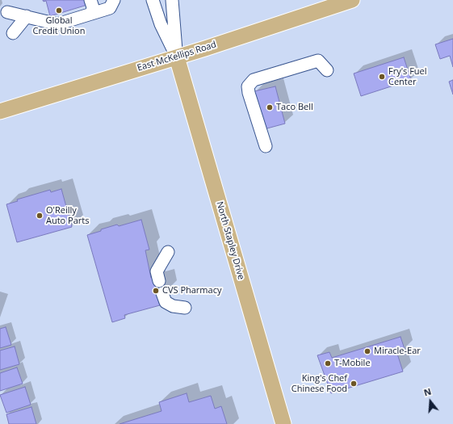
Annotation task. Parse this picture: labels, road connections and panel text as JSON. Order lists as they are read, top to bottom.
{
  "streets": {
    "main road": ["East McKellips Road", "North Stapley Drive"]
  },
  "crossings": [
    ["East McKellips Road", "North Stapley Drive"]
  ],
  "places": [
    "Global Credit Union",
    "Fry's Fuel Center",
    "Taco Bell",
    "O'Reilly Auto Parts",
    "CVS Pharmacy",
    "Miracle-Ear",
    "T-Mobile",
    "King's Chef Chinese Food"
  ],
  "north": "top"
}
